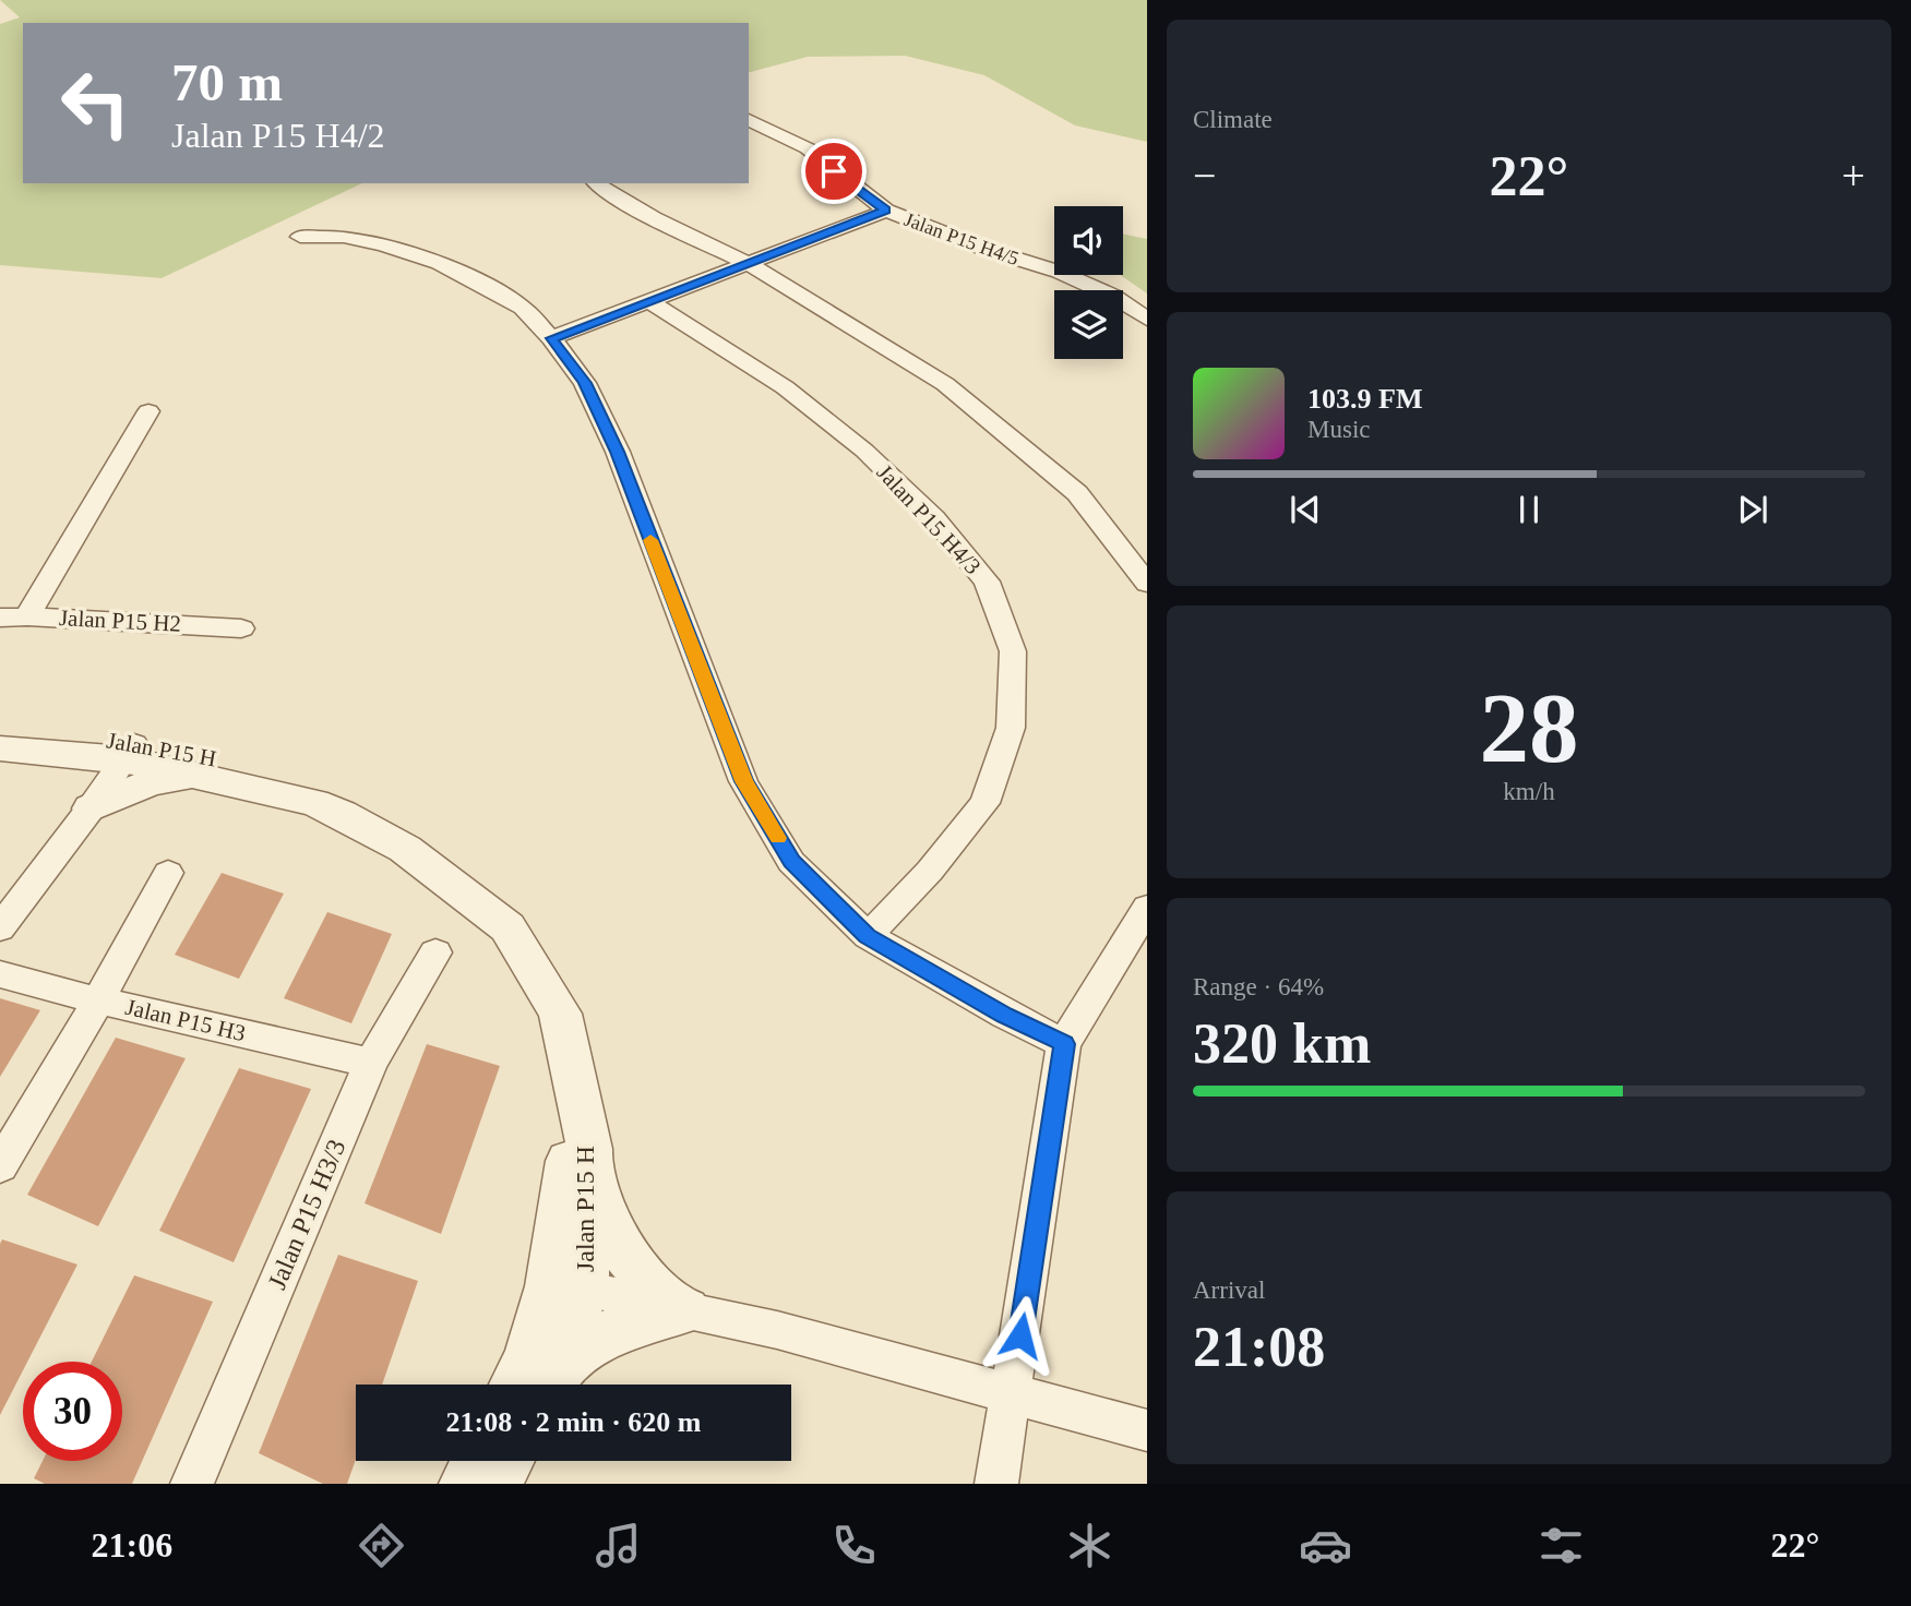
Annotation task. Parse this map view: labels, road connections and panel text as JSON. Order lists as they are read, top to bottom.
{
  "streets": {
    "street": [
      "Jalan P15 H4/5",
      "Jalan P15 H4/3",
      "Jalan P15 H2",
      "Jalan P15 H",
      "Jalan P15 H3",
      "Jalan P15 H3/3"
    ]
  },
  "crossings": [
    ["Jalan P15 H3", "Jalan P15 H3/3"]
  ],
  "page": {
    "tile": [
      "Climate",
      ["28", "km/h"],
      ["Range · 64%", "320 km"],
      ["Arrival", "21:08"]
    ],
    "turn": ["70 m", "Jalan P15 H4/2"],
    "heat": ["−", "22°", "+"],
    "song": ["103.9 FM", "Music"],
    "limit": "30",
    "trip": "21:08 · 2 min · 620 m",
    "tabs": ["21:06", "22°"]
  }
}
